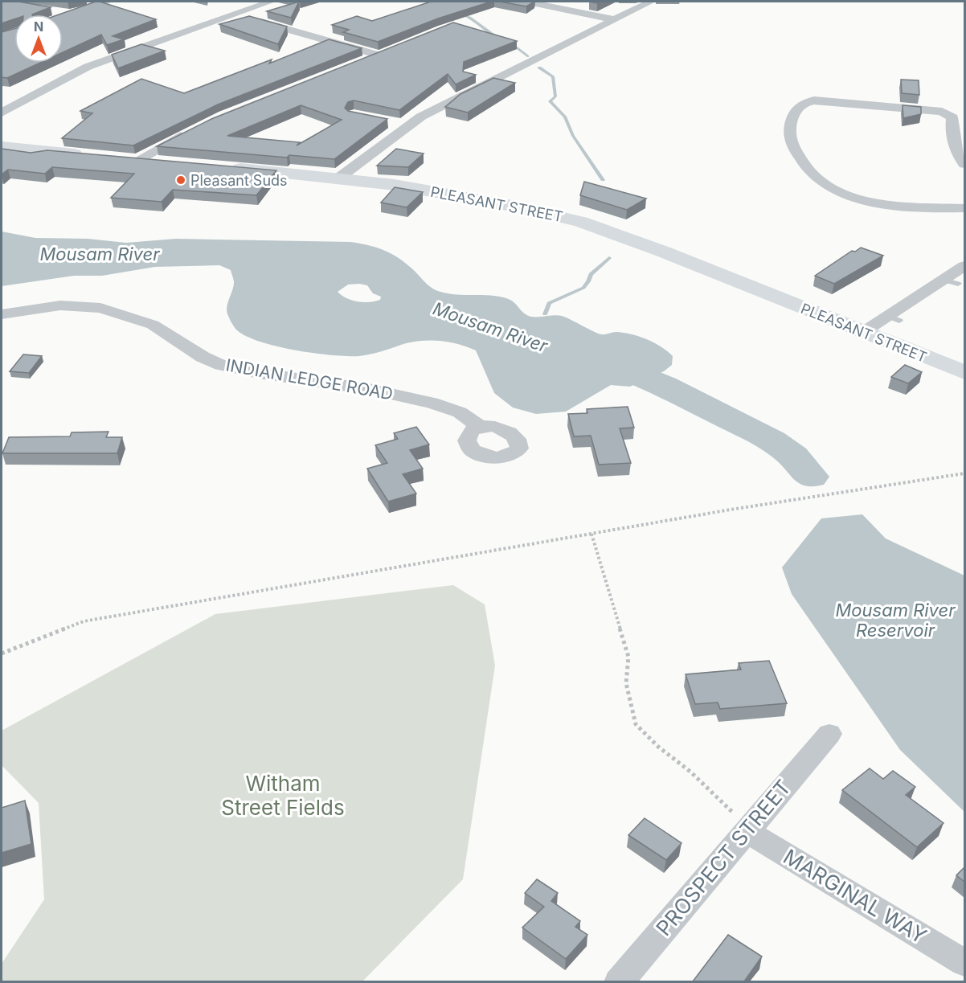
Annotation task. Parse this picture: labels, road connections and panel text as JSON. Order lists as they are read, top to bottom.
{
  "streets": {
    "main road": ["PLEASANT STREET"],
    "street": ["INDIAN LEDGE ROAD", "PROSPECT STREET", "MARGINAL WAY"]
  },
  "crossings": [
    ["PROSPECT STREET", "MARGINAL WAY"]
  ],
  "water": ["Mousam River", "Mousam River Reservoir"],
  "parks": ["Witham Street Fields"],
  "places": ["Pleasant Suds"],
  "north": "top"
}
